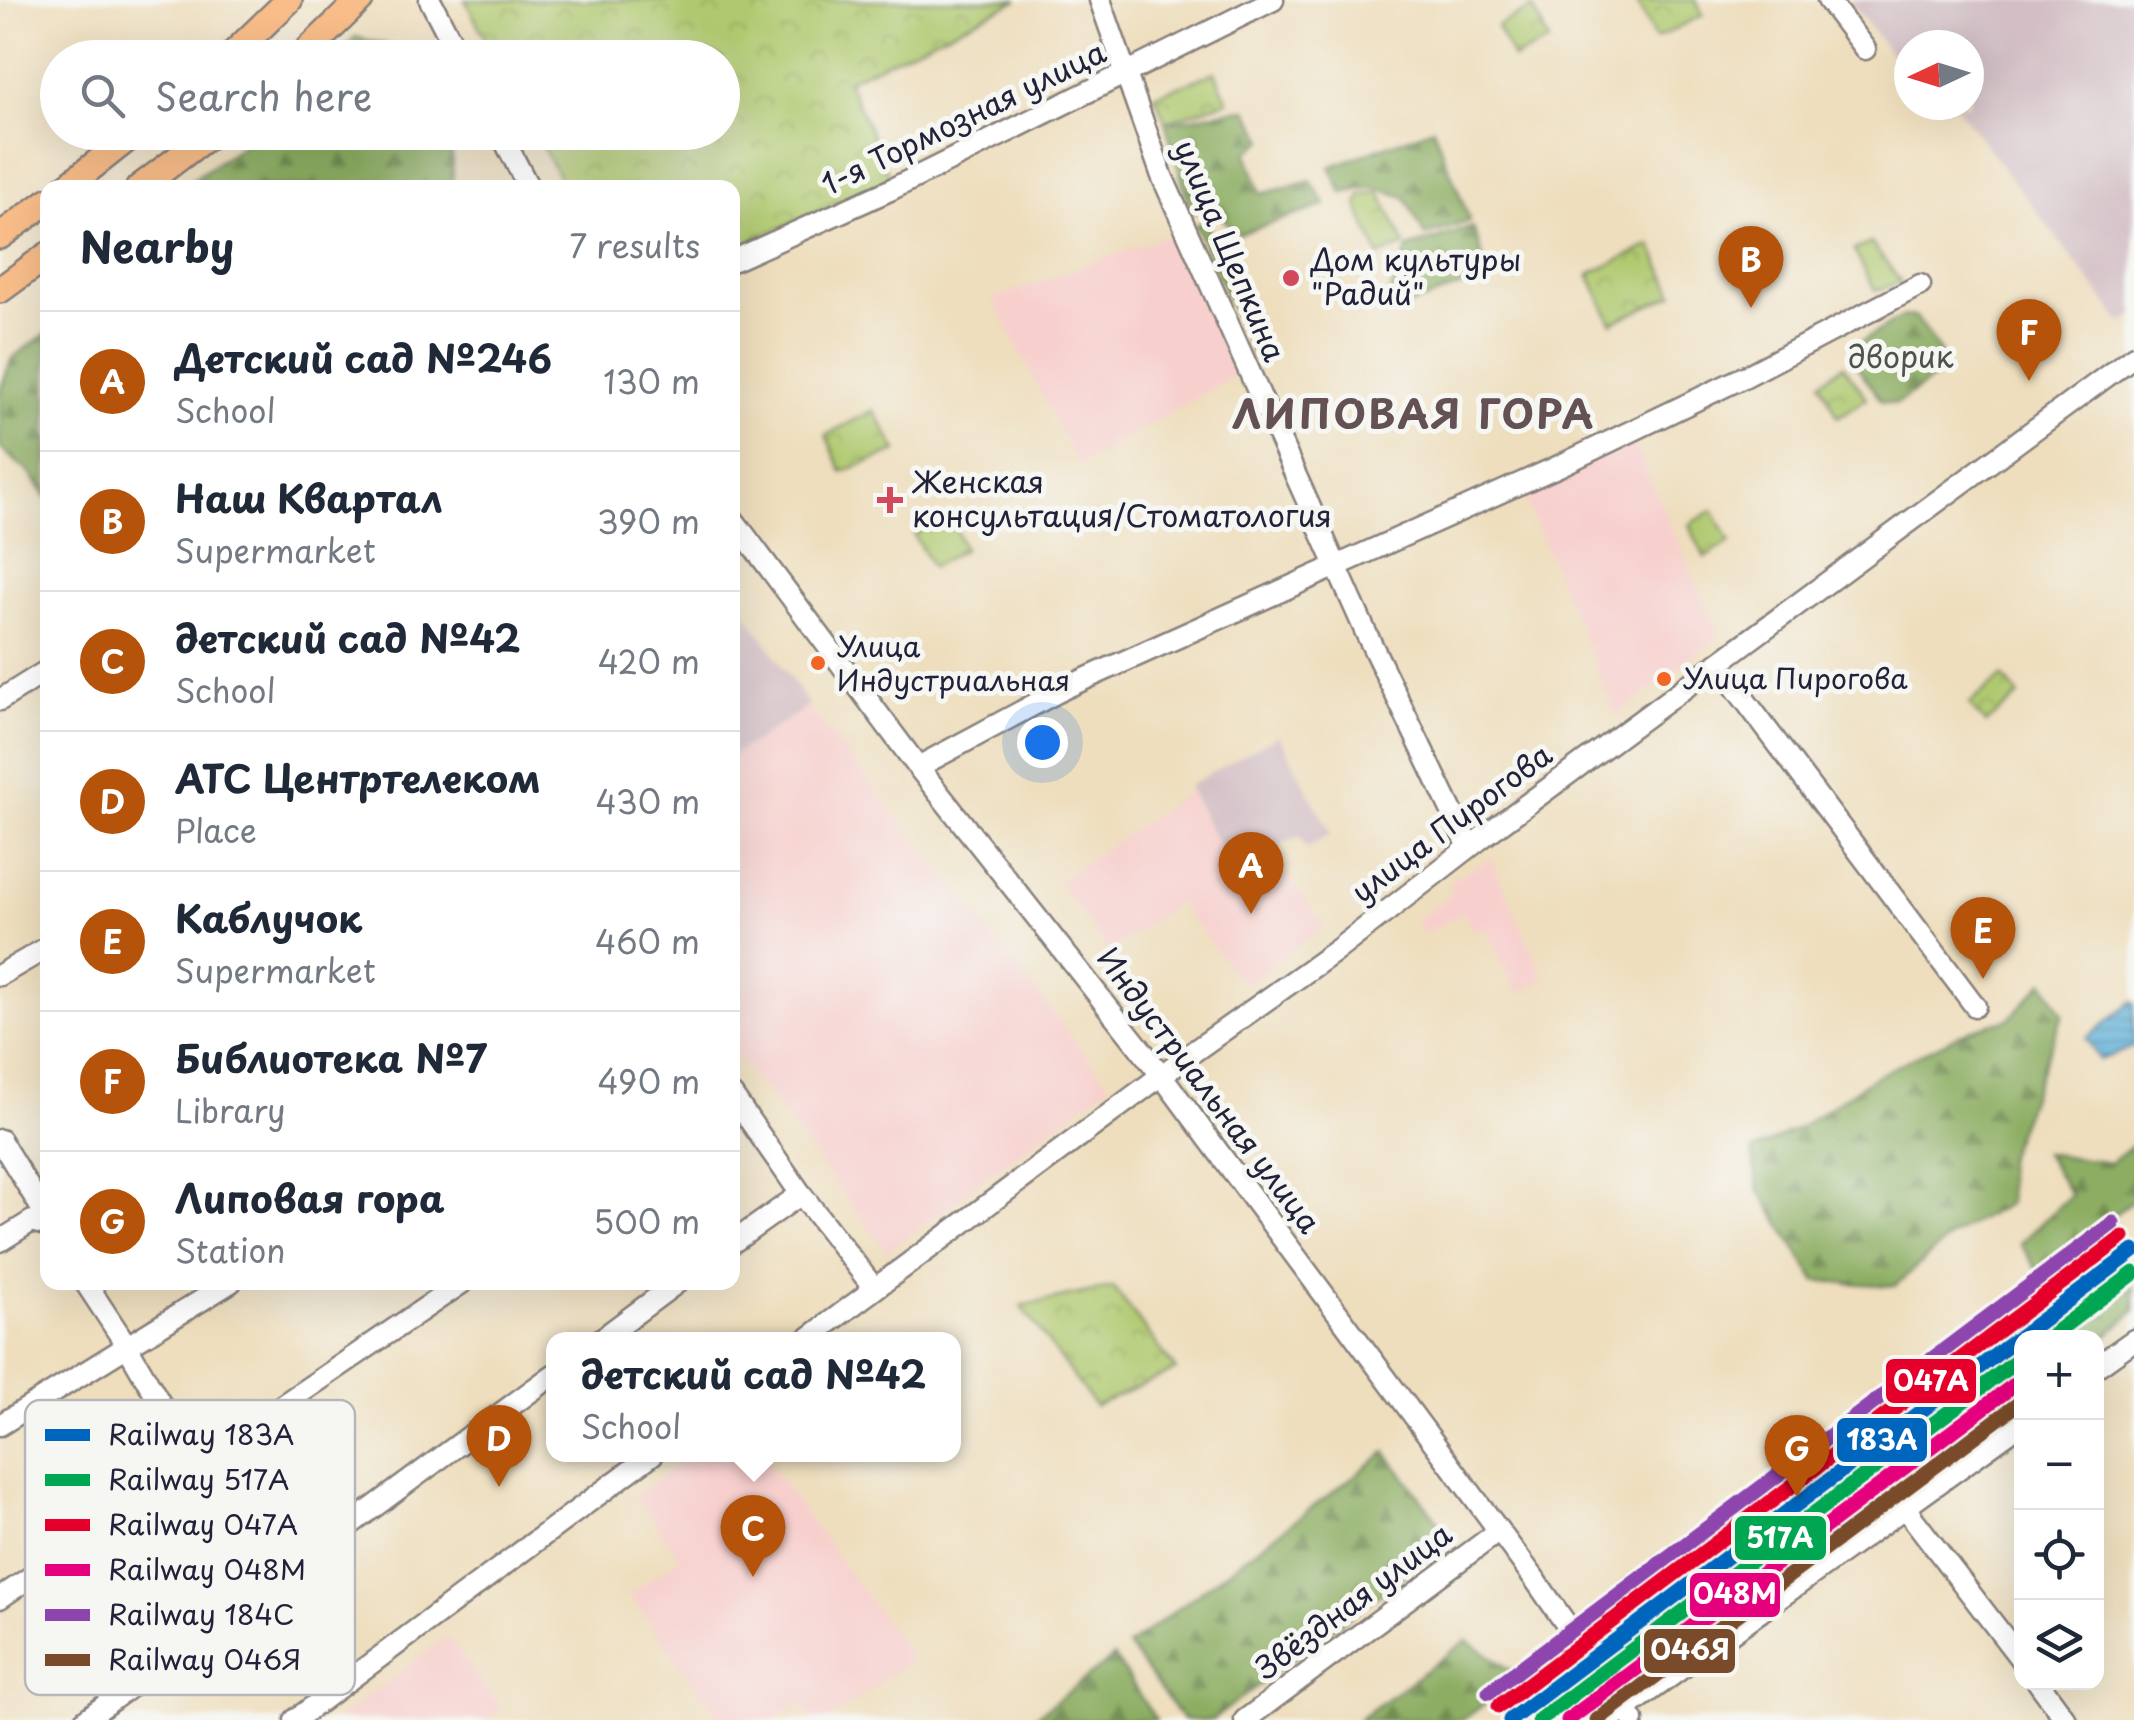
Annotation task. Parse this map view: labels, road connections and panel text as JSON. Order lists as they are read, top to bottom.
{
  "streets": {
    "street": [
      "1-я Тормозная улица",
      "улица Щепкина",
      "улица Пирогова",
      "Индустриальная улица",
      "Звёздная улица"
    ]
  },
  "crossings": [
    ["1-я Тормозная улица", "улица Щепкина"],
    ["улица Щепкина", "улица Пирогова"],
    ["улица Пирогова", "Индустриальная улица"],
    ["Индустриальная улица", "Звёздная улица"]
  ],
  "districts": ["ЛИПОВАЯ ГОРА"],
  "parks": ["дворик"],
  "places": {
    "other": ["Дом культуры \"Радий\"", "Улица Индустриальная", "Улица Пирогова"],
    "health": ["Женская консультация/Стоматология"]
  },
  "lines": [
    "rail line 184С",
    "rail line 047А",
    "rail line 183А",
    "rail line 517А",
    "rail line 048М",
    "rail line 046Я"
  ],
  "legend": [
    "Railway 183А",
    "Railway 517А",
    "Railway 047А",
    "Railway 048М",
    "Railway 184С",
    "Railway 046Я"
  ],
  "north": "left",
  "page": {
    "search": "Search here",
    "heading": ["Nearby", "7 results"],
    "pins": [
      "B",
      "F",
      "A",
      "E",
      "D",
      "G",
      "C"
    ],
    "list": [
      {
        "mark": "A",
        "name": "Детский сад №246",
        "note": "School",
        "value": "130 m"
      },
      {
        "mark": "B",
        "name": "Наш Квартал",
        "note": "Supermarket",
        "value": "390 m"
      },
      {
        "mark": "C",
        "name": "детский сад №42",
        "note": "School",
        "value": "420 m"
      },
      {
        "mark": "D",
        "name": "АТС Центртелеком",
        "note": "Place",
        "value": "430 m"
      },
      {
        "mark": "E",
        "name": "Каблучок",
        "note": "Supermarket",
        "value": "460 m"
      },
      {
        "mark": "F",
        "name": "Библиотека №7",
        "note": "Library",
        "value": "490 m"
      },
      {
        "mark": "G",
        "name": "Липовая гора",
        "note": "Station",
        "value": "500 m"
      }
    ],
    "map_buttons": ["+", "−"],
    "popup": ["детский сад №42", "School"]
  }
}
